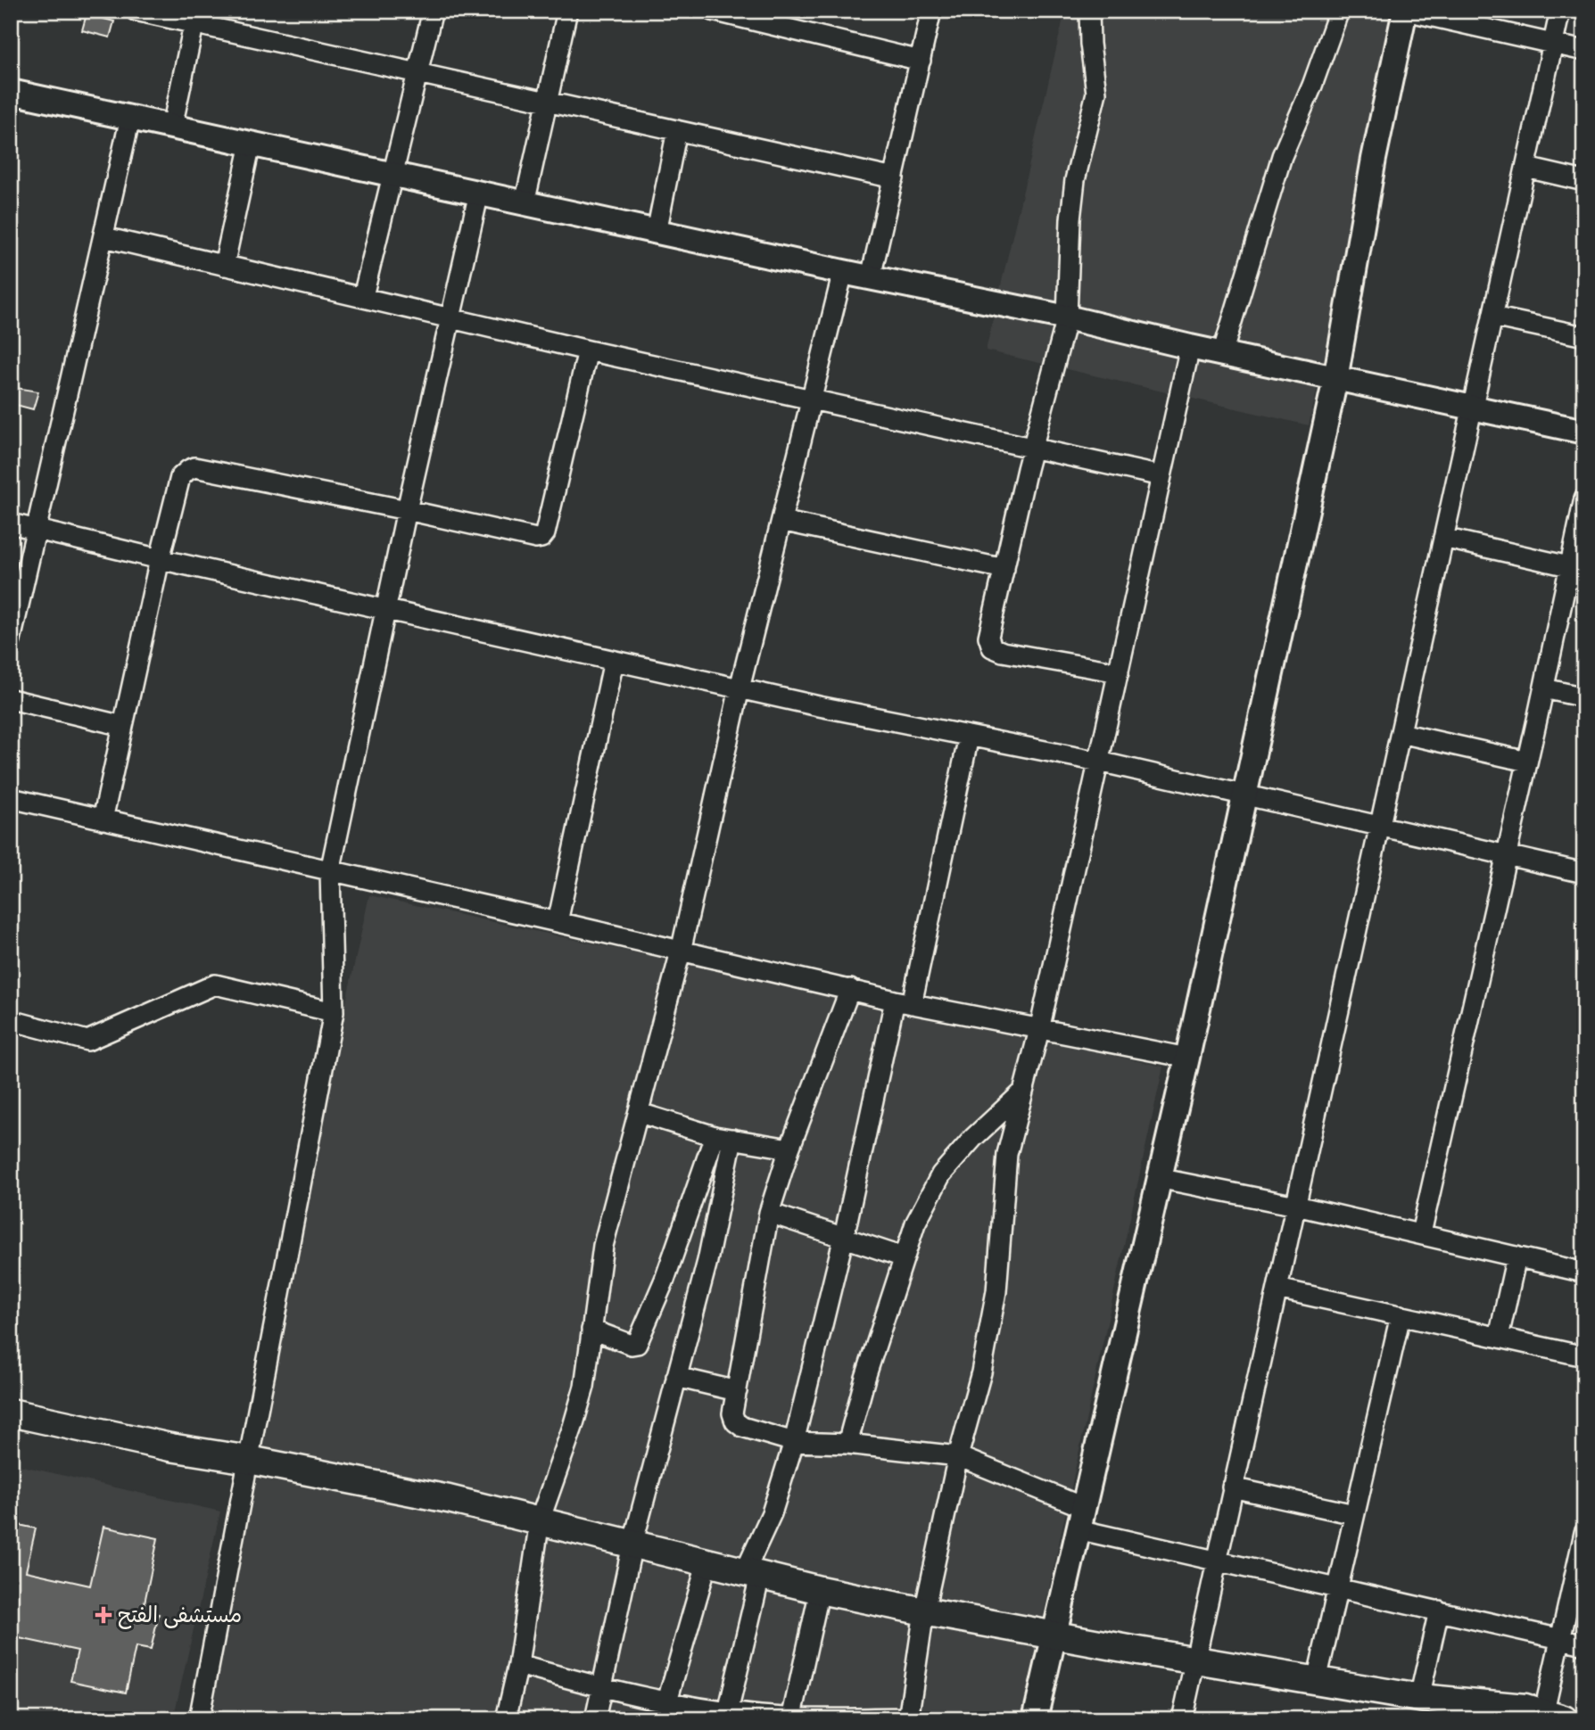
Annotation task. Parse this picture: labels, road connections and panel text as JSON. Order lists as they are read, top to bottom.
{
  "places": {
    "health": ["مستشفى الفتح"]
  }
}
